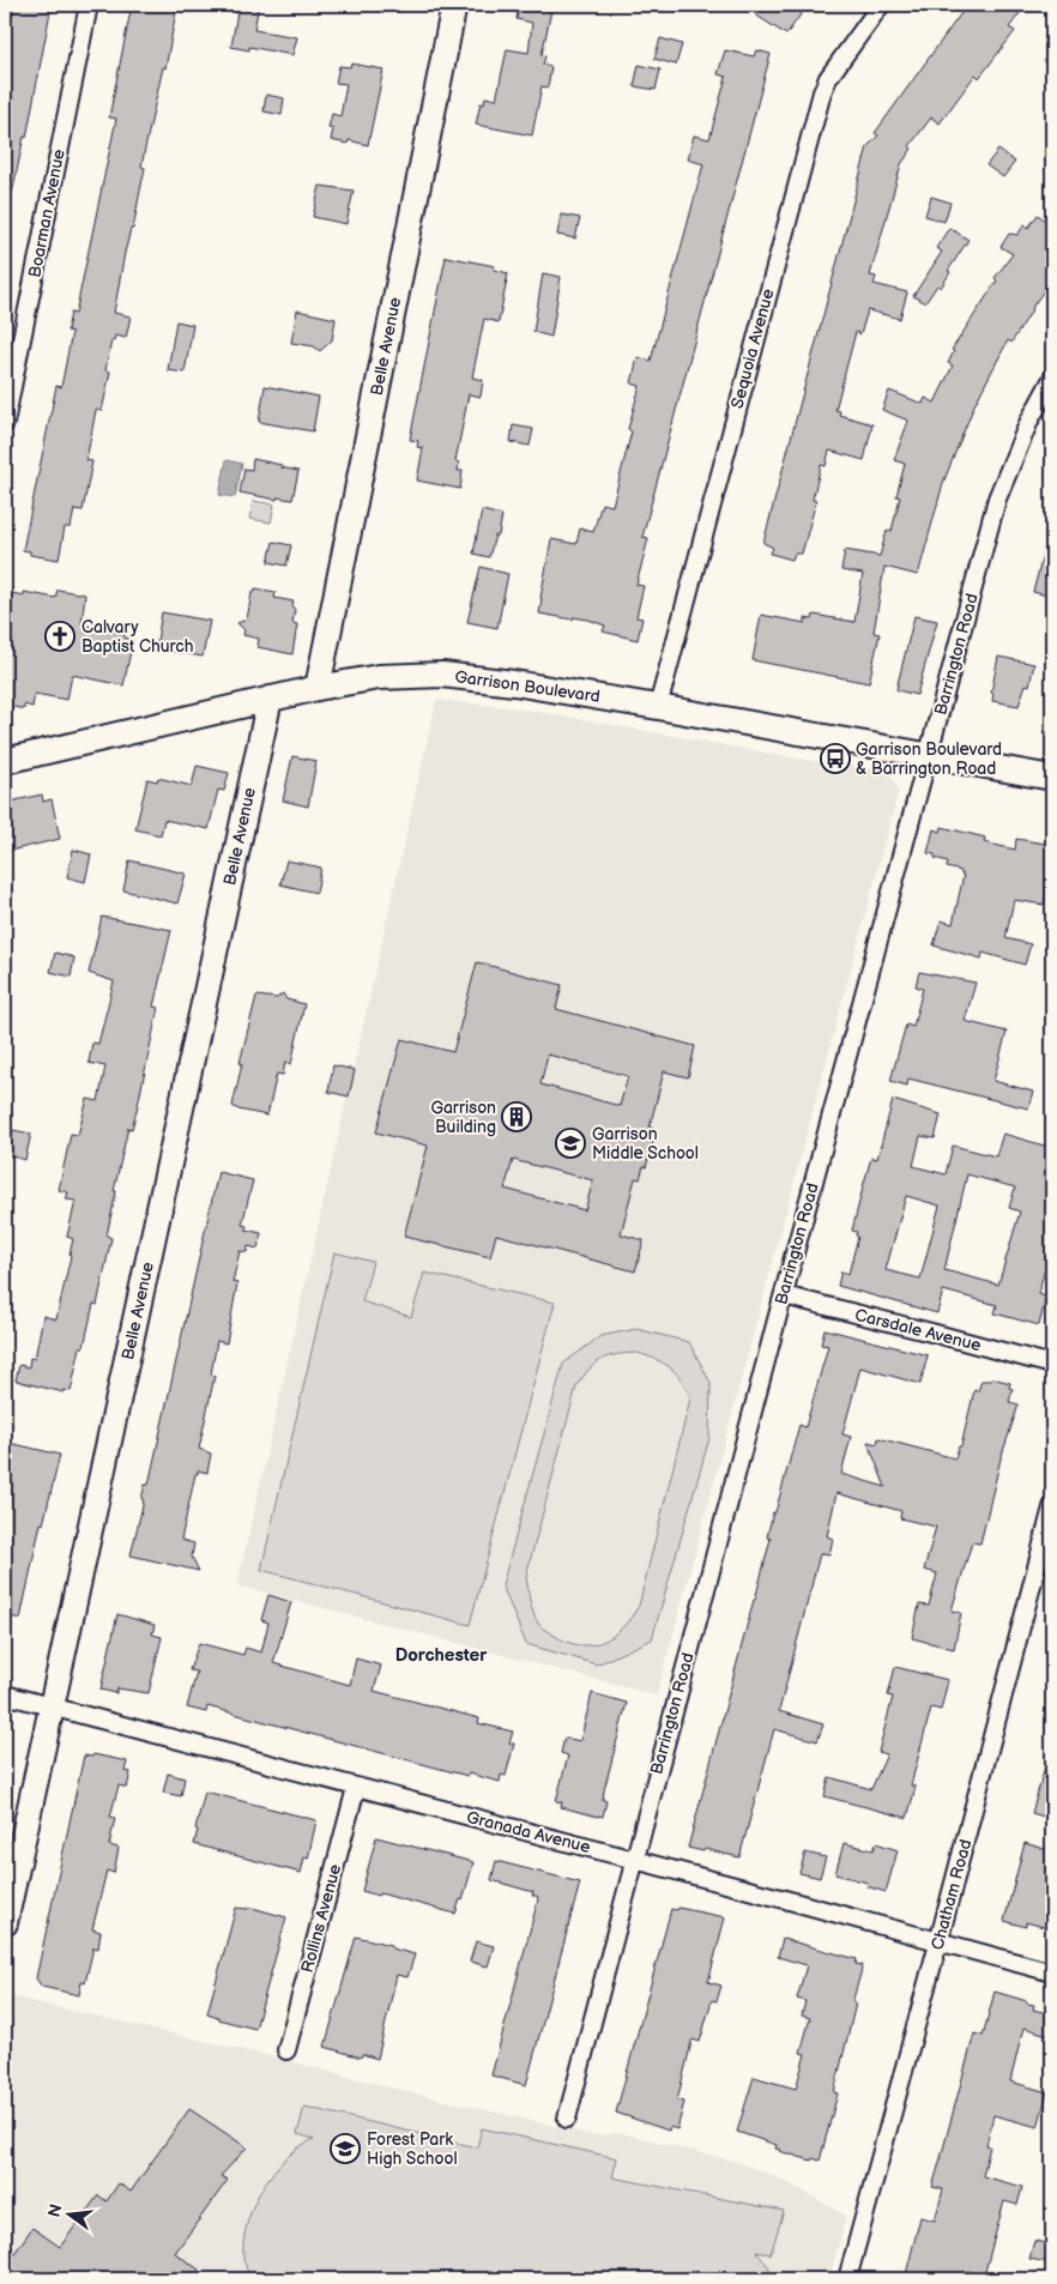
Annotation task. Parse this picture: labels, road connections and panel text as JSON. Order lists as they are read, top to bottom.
{
  "streets": {
    "street": [
      "Boarman Avenue",
      "Belle Avenue",
      "Sequoia Avenue",
      "Barrington Road",
      "Garrison Boulevard",
      "Carsdale Avenue",
      "Granada Avenue",
      "Chatham Road",
      "Rollins Avenue"
    ]
  },
  "crossings": [
    ["Belle Avenue", "Garrison Boulevard"],
    ["Belle Avenue", "Granada Avenue"],
    ["Sequoia Avenue", "Garrison Boulevard"],
    ["Barrington Road", "Garrison Boulevard"],
    ["Barrington Road", "Carsdale Avenue"],
    ["Barrington Road", "Granada Avenue"],
    ["Granada Avenue", "Chatham Road"],
    ["Granada Avenue", "Rollins Avenue"]
  ],
  "districts": ["Dorchester"],
  "places": {
    "church": ["Calvary Baptist Church"],
    "bus stop": ["Garrison Boulevard & Barrington Road"],
    "building": ["Garrison Building"],
    "school or university": ["Garrison Middle School", "Forest Park High School"]
  },
  "north": "left"
}
